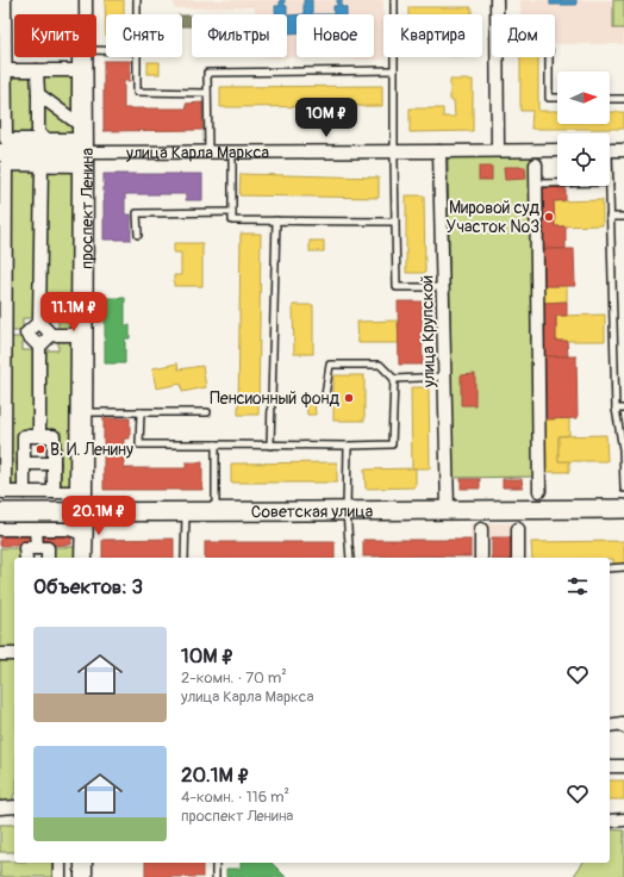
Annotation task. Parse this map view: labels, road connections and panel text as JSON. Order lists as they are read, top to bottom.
{
  "streets": {
    "main road": ["Советская улица"],
    "street": ["улица Карла Маркса", "проспект Ленина", "улица Крупской"]
  },
  "crossings": [
    ["улица Карла Маркса", "проспект Ленина"],
    ["улица Карла Маркса", "улица Крупской"],
    ["проспект Ленина", "Советская улица"],
    ["улица Крупской", "Советская улица"]
  ],
  "places": ["Мировой суд Участок №3", "Пенсионный фонд", "В. И. Ленину"],
  "north": "right",
  "page": {
    "chip": [
      "Купить",
      "Снять",
      "Фильтры",
      "Новое",
      "Квартира",
      "Дом"
    ],
    "price": ["10M ₽", "11.1M ₽", "20.1M ₽"],
    "heading": "Объектов: 3",
    "list": [
      {
        "name": "10M ₽",
        "note": "2-комн. · 70 m² · улица Карла Маркса"
      },
      {
        "name": "20.1M ₽",
        "note": "4-комн. · 116 m² · проспект Ленина"
      }
    ]
  }
}
